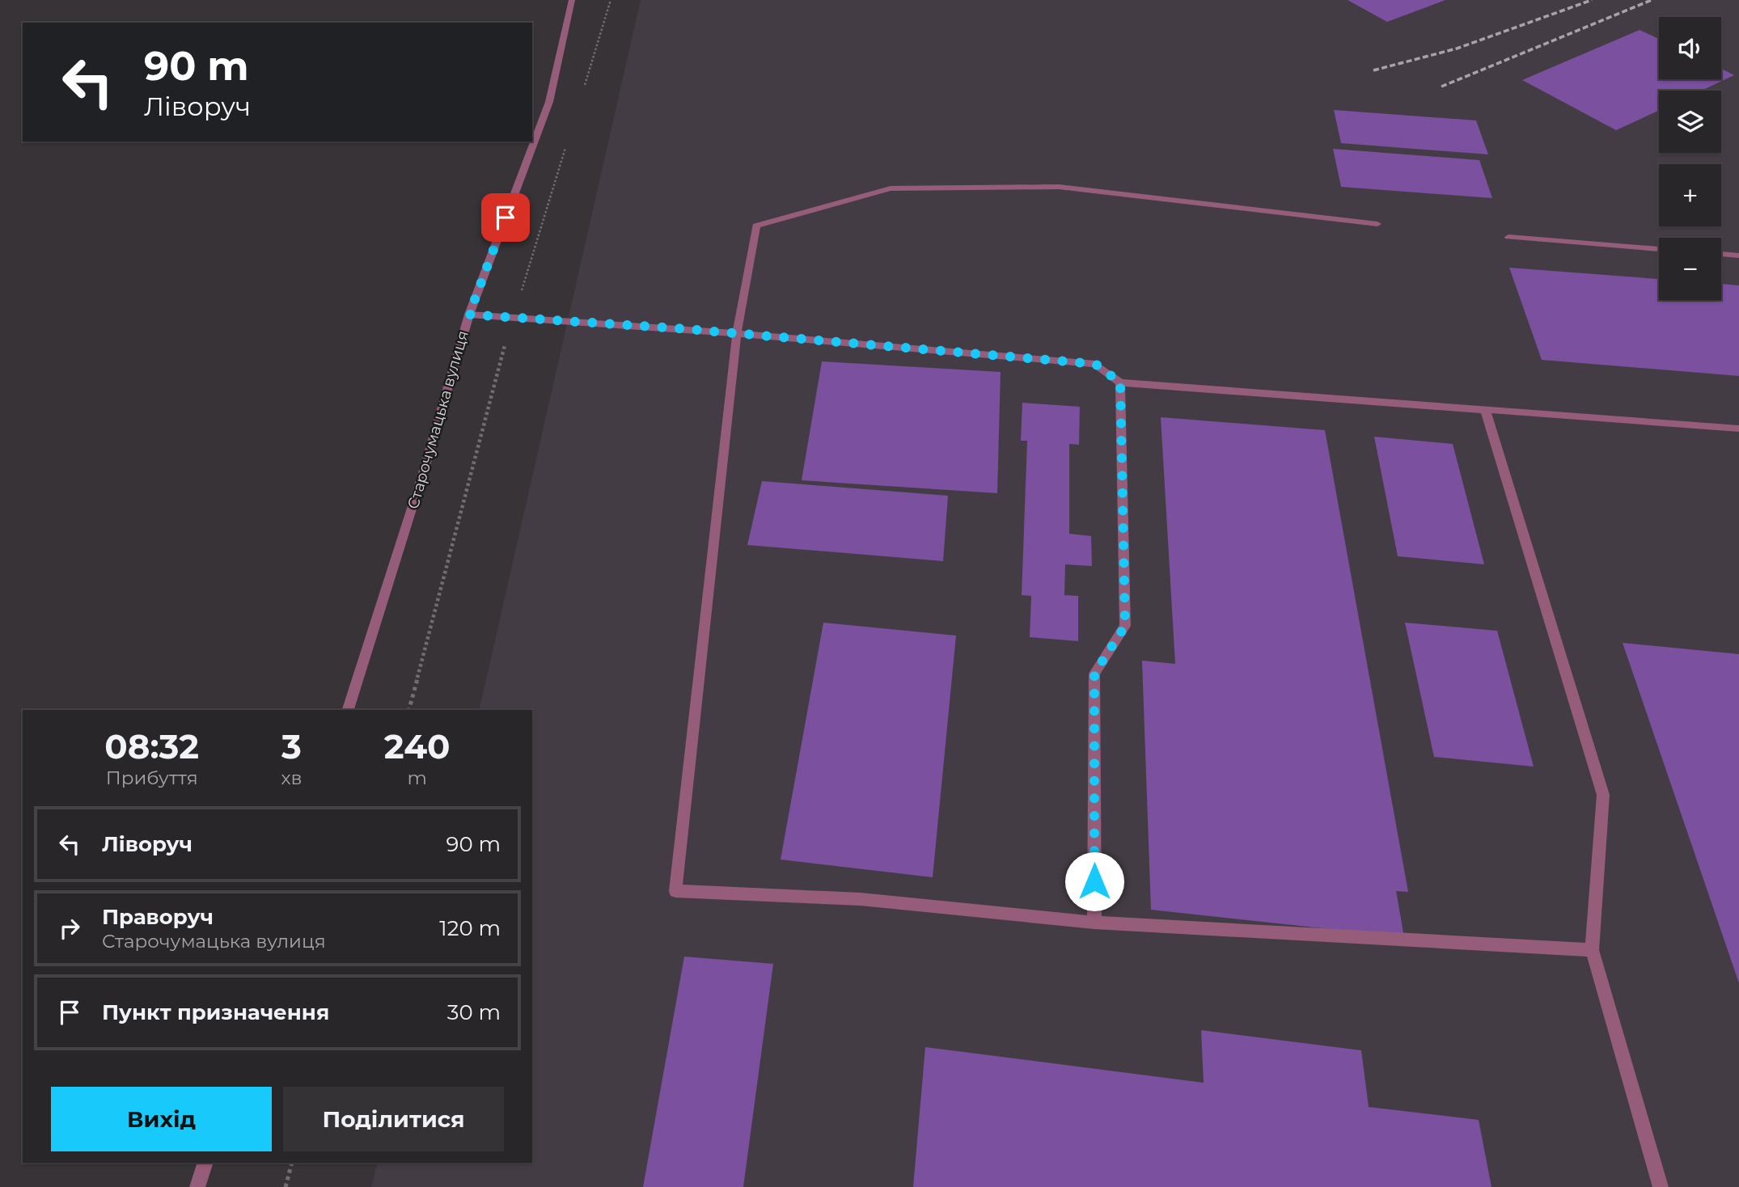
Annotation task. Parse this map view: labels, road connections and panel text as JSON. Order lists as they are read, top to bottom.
{
  "streets": {
    "street": ["Старочумацька вулиця"]
  },
  "page": {
    "map_buttons": ["+", "−"],
    "turn": ["90 m", "Ліворуч"],
    "eta": [
      "08:32",
      "Прибуття",
      "3",
      "хв",
      "240",
      "m"
    ],
    "list": [
      {
        "name": "Ліворуч",
        "value": "90 m"
      },
      {
        "name": "Праворуч",
        "note": "Старочумацька вулиця",
        "value": "120 m"
      },
      {
        "name": "Пункт призначення",
        "value": "30 m"
      }
    ],
    "buttons": ["Вихід", "Поділитися"]
  }
}
